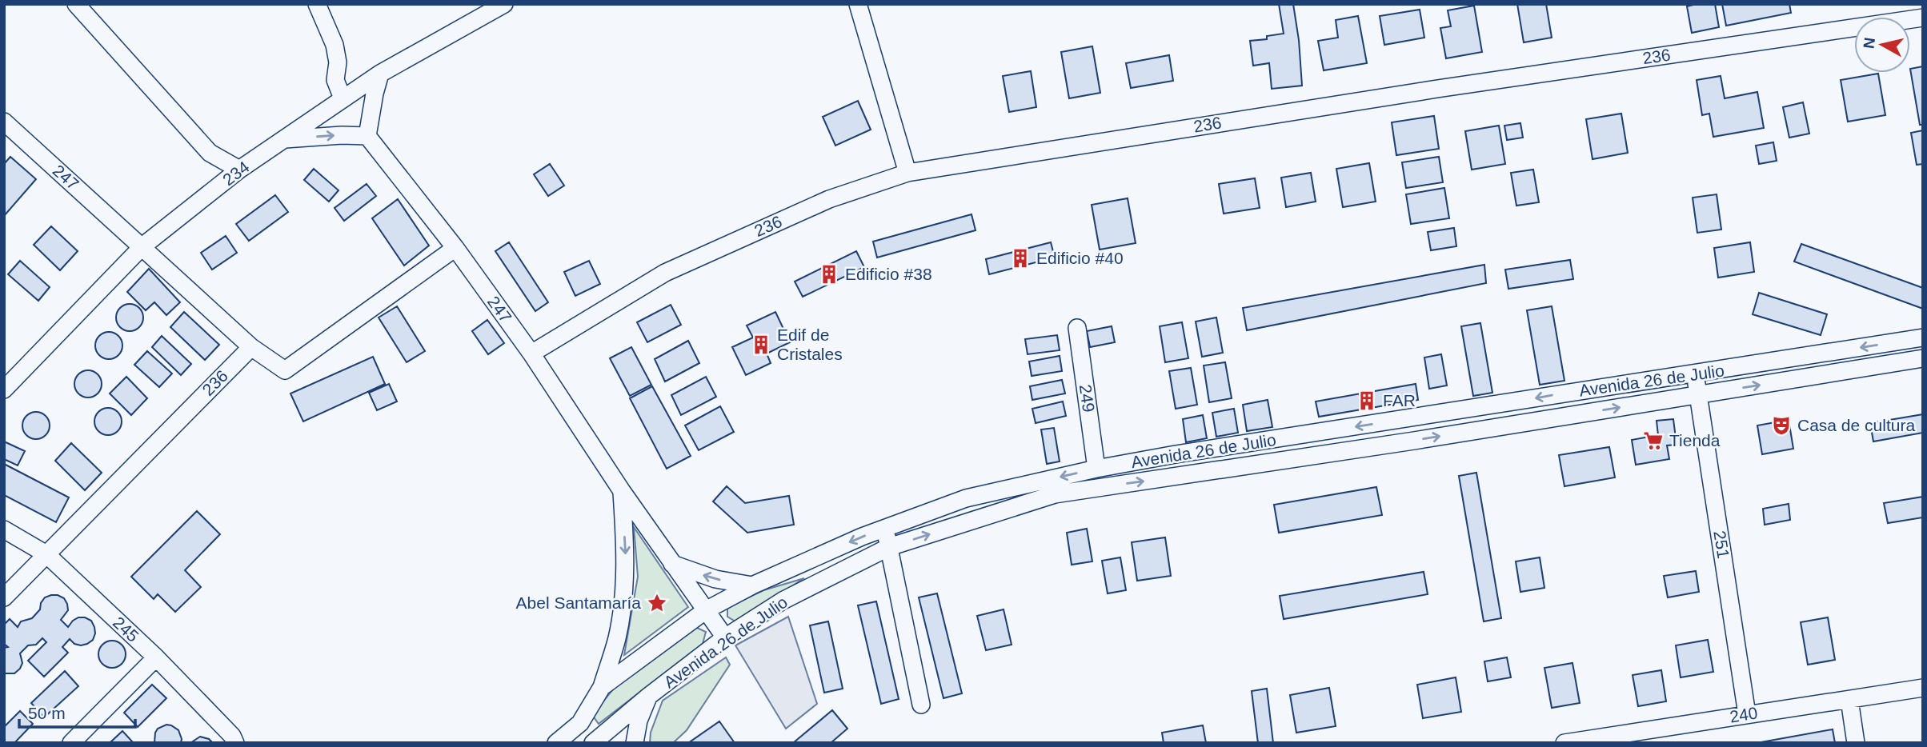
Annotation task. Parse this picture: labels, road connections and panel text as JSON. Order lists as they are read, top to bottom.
{
  "streets": {
    "street": [
      "236",
      "234",
      "247",
      "Avenida 26 de Julio",
      "249",
      "251",
      "245",
      "240"
    ]
  },
  "crossings": [
    ["236", "247"],
    ["236", "245"],
    ["234", "247"],
    ["247", "Avenida 26 de Julio"],
    ["Avenida 26 de Julio", "249"],
    ["Avenida 26 de Julio", "251"],
    ["251", "240"]
  ],
  "places": {
    "building": [
      "Edificio #40",
      "Edificio #38",
      "Edif de Cristales",
      "FAR"
    ],
    "theatre": ["Casa de cultura"],
    "supermarket": ["Tienda"],
    "place": ["Abel Santamaría"]
  },
  "scale_bar": "50 m",
  "north": "left"
}
